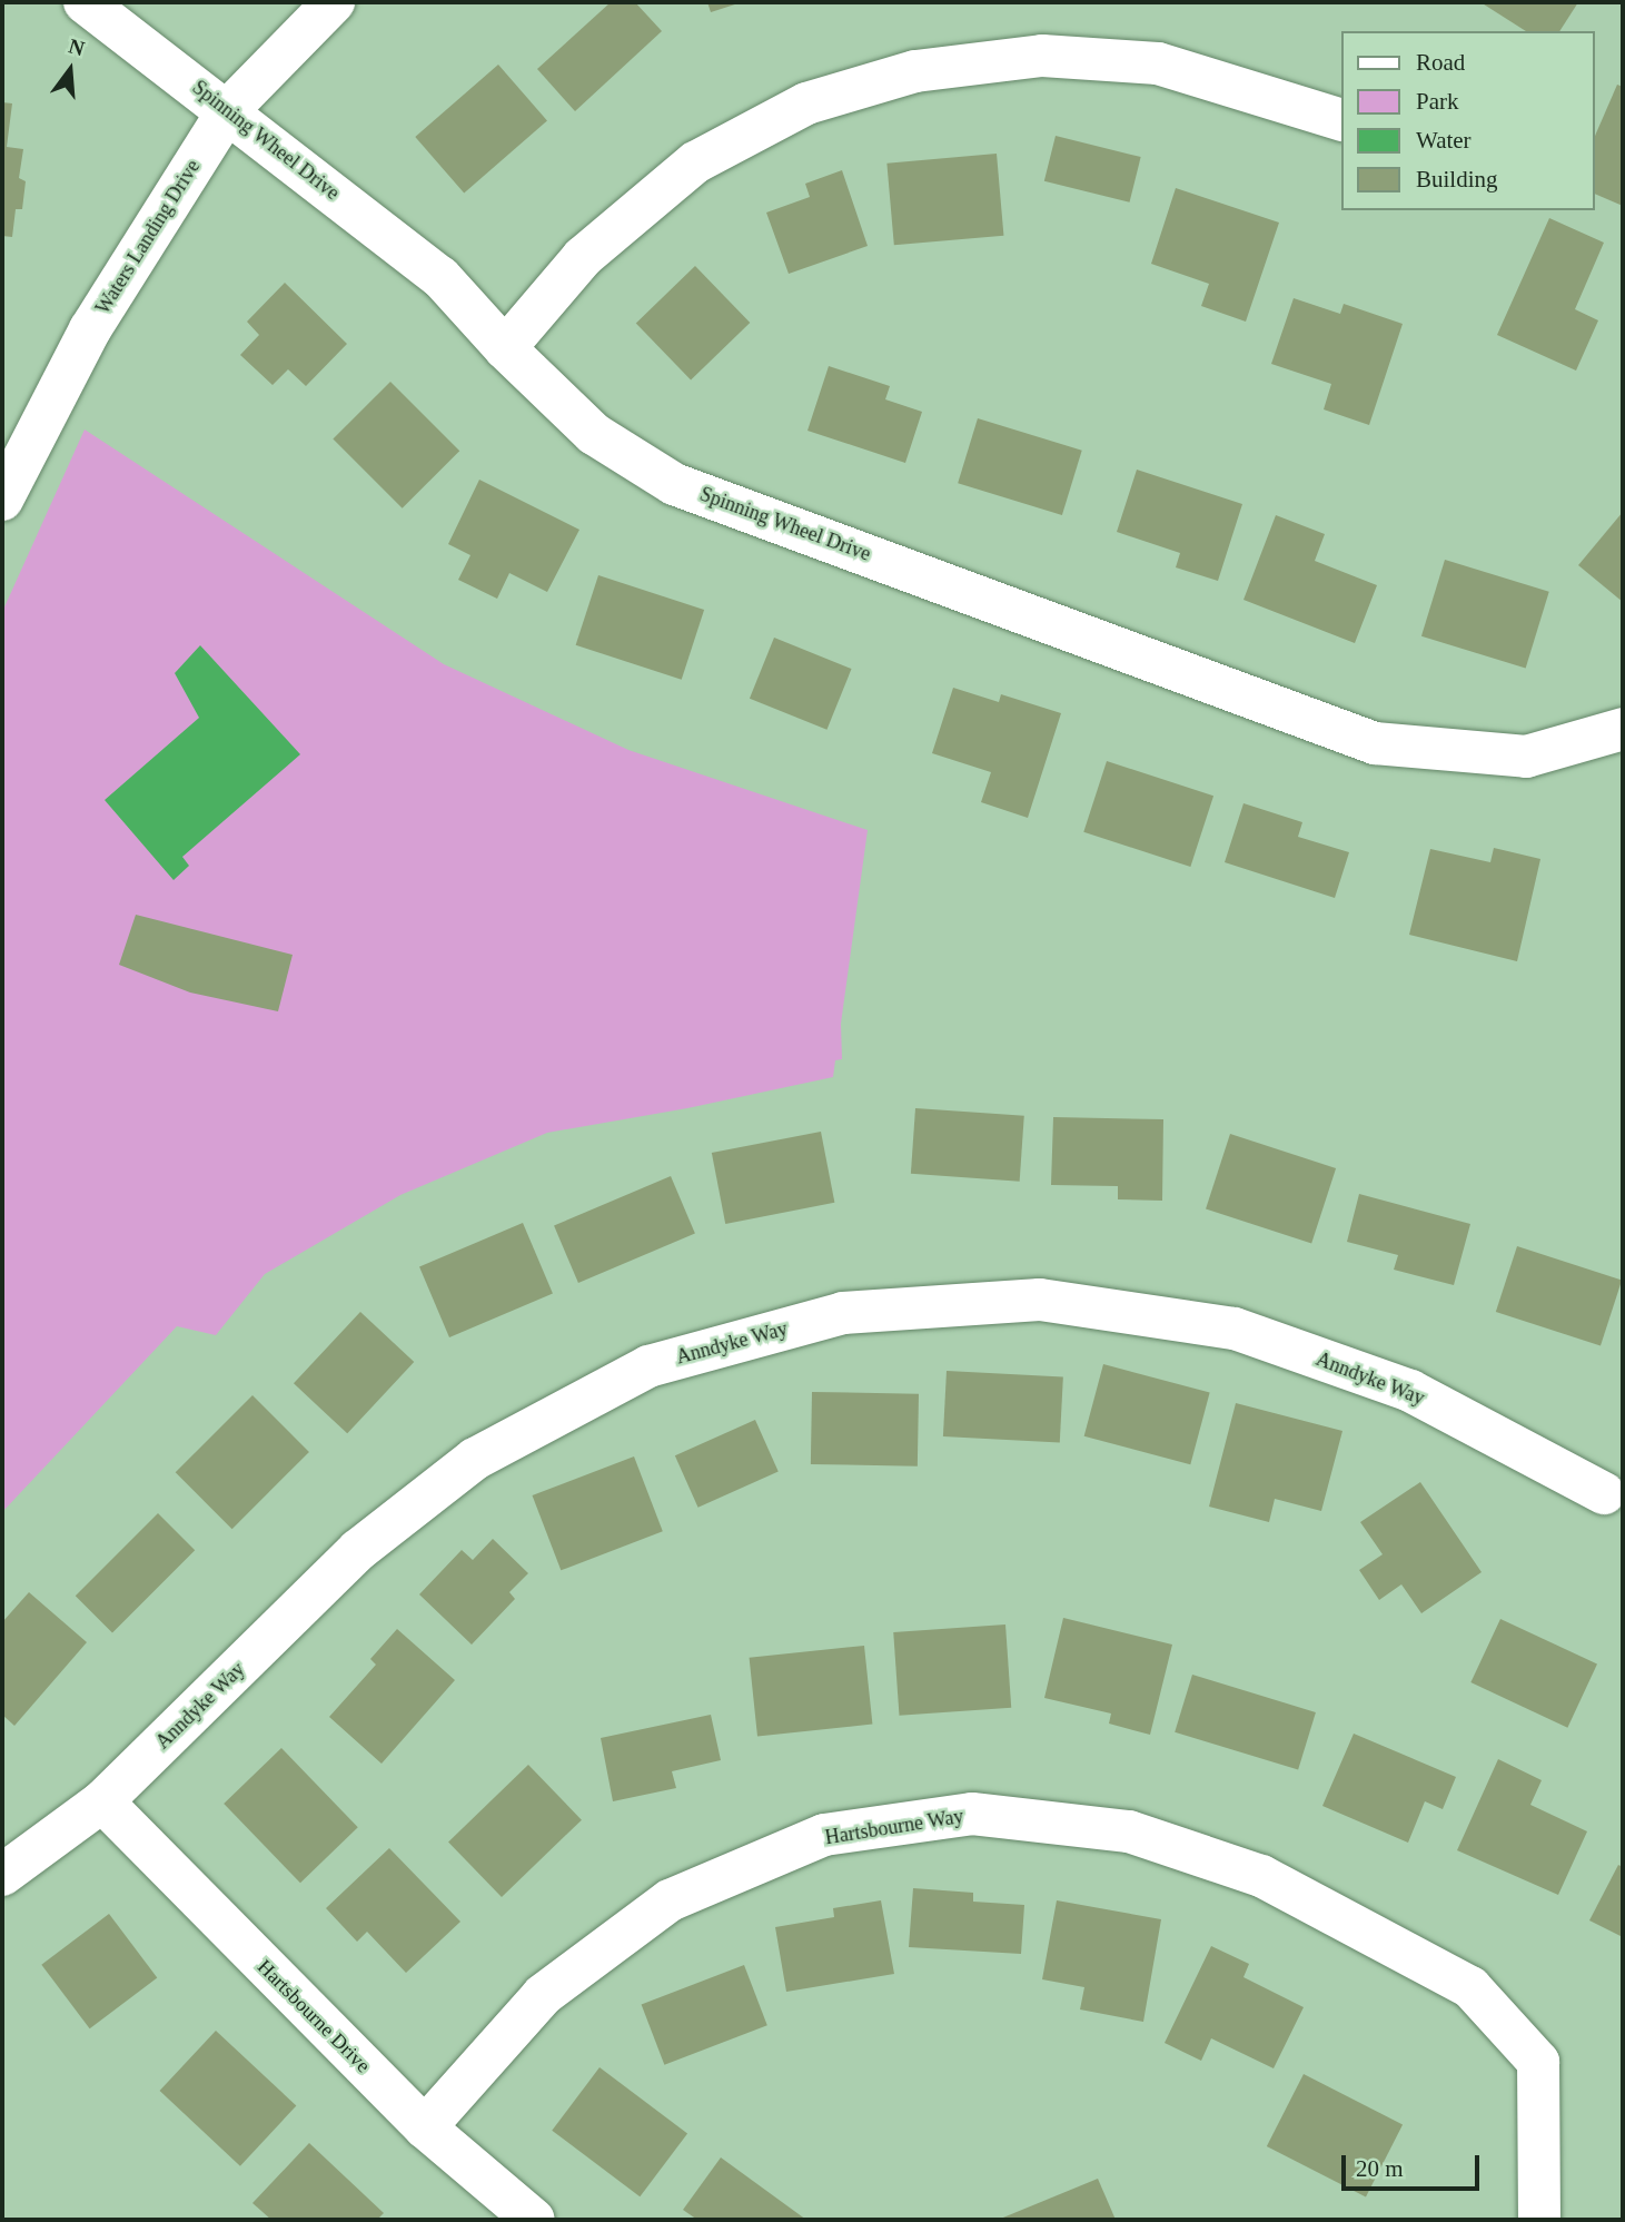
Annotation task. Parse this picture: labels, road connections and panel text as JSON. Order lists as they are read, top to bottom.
{
  "streets": {
    "street": [
      "Spinning Wheel Drive",
      "Waters Landing Drive",
      "Anndyke Way",
      "Hartsbourne Way",
      "Hartsbourne Drive"
    ]
  },
  "crossings": [
    ["Spinning Wheel Drive", "Waters Landing Drive"],
    ["Anndyke Way", "Hartsbourne Drive"],
    ["Hartsbourne Way", "Hartsbourne Drive"]
  ],
  "legend": [
    "Road",
    "Park",
    "Water",
    "Building"
  ],
  "scale_bar": "20 m",
  "north": "top"
}
